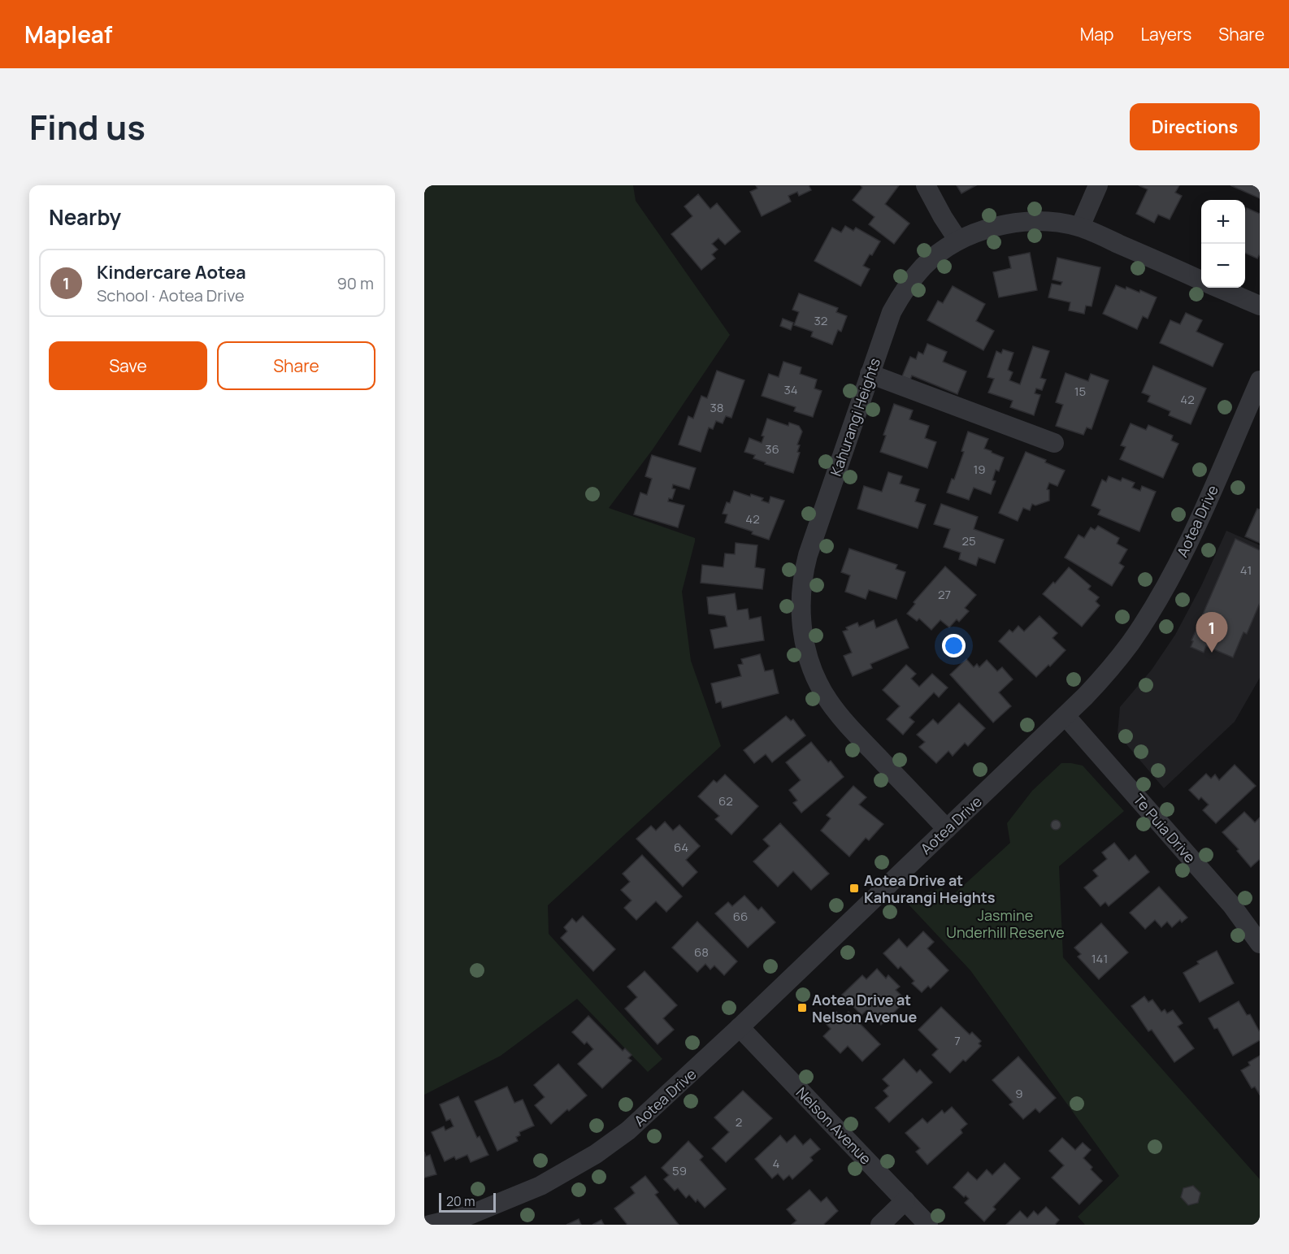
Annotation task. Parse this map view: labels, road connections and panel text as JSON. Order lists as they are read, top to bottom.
{
  "streets": {
    "street": [
      "Kahurangi Heights",
      "Aotea Drive",
      "Te Puia Drive",
      "Nelson Avenue"
    ]
  },
  "crossings": [
    ["Kahurangi Heights", "Aotea Drive"],
    ["Aotea Drive", "Te Puia Drive"],
    ["Aotea Drive", "Nelson Avenue"]
  ],
  "parks": ["Jasmine Underhill Reserve"],
  "places": {
    "transit": ["Aotea Drive at Kahurangi Heights", "Aotea Drive at Nelson Avenue"]
  },
  "house_numbers": [
    "32",
    "34",
    "15",
    "42",
    "38",
    "36",
    "19",
    "42",
    "25",
    "41",
    "27",
    "62",
    "64",
    "66",
    "68",
    "141",
    "7",
    "9",
    "2",
    "4",
    "59"
  ],
  "scale_bar": "20 m",
  "page": {
    "header": "Mapleaf",
    "nav": ["Map", "Layers", "Share"],
    "title": "Find us",
    "buttons": [
      "Directions",
      ["Save", "Share"]
    ],
    "heading": "Nearby",
    "map_buttons": ["+", "−"],
    "list": [
      {
        "mark": "1",
        "name": "Kindercare Aotea",
        "note": "School · Aotea Drive",
        "value": "90 m"
      }
    ],
    "pins": "1",
    "scale": "20 m"
  }
}
